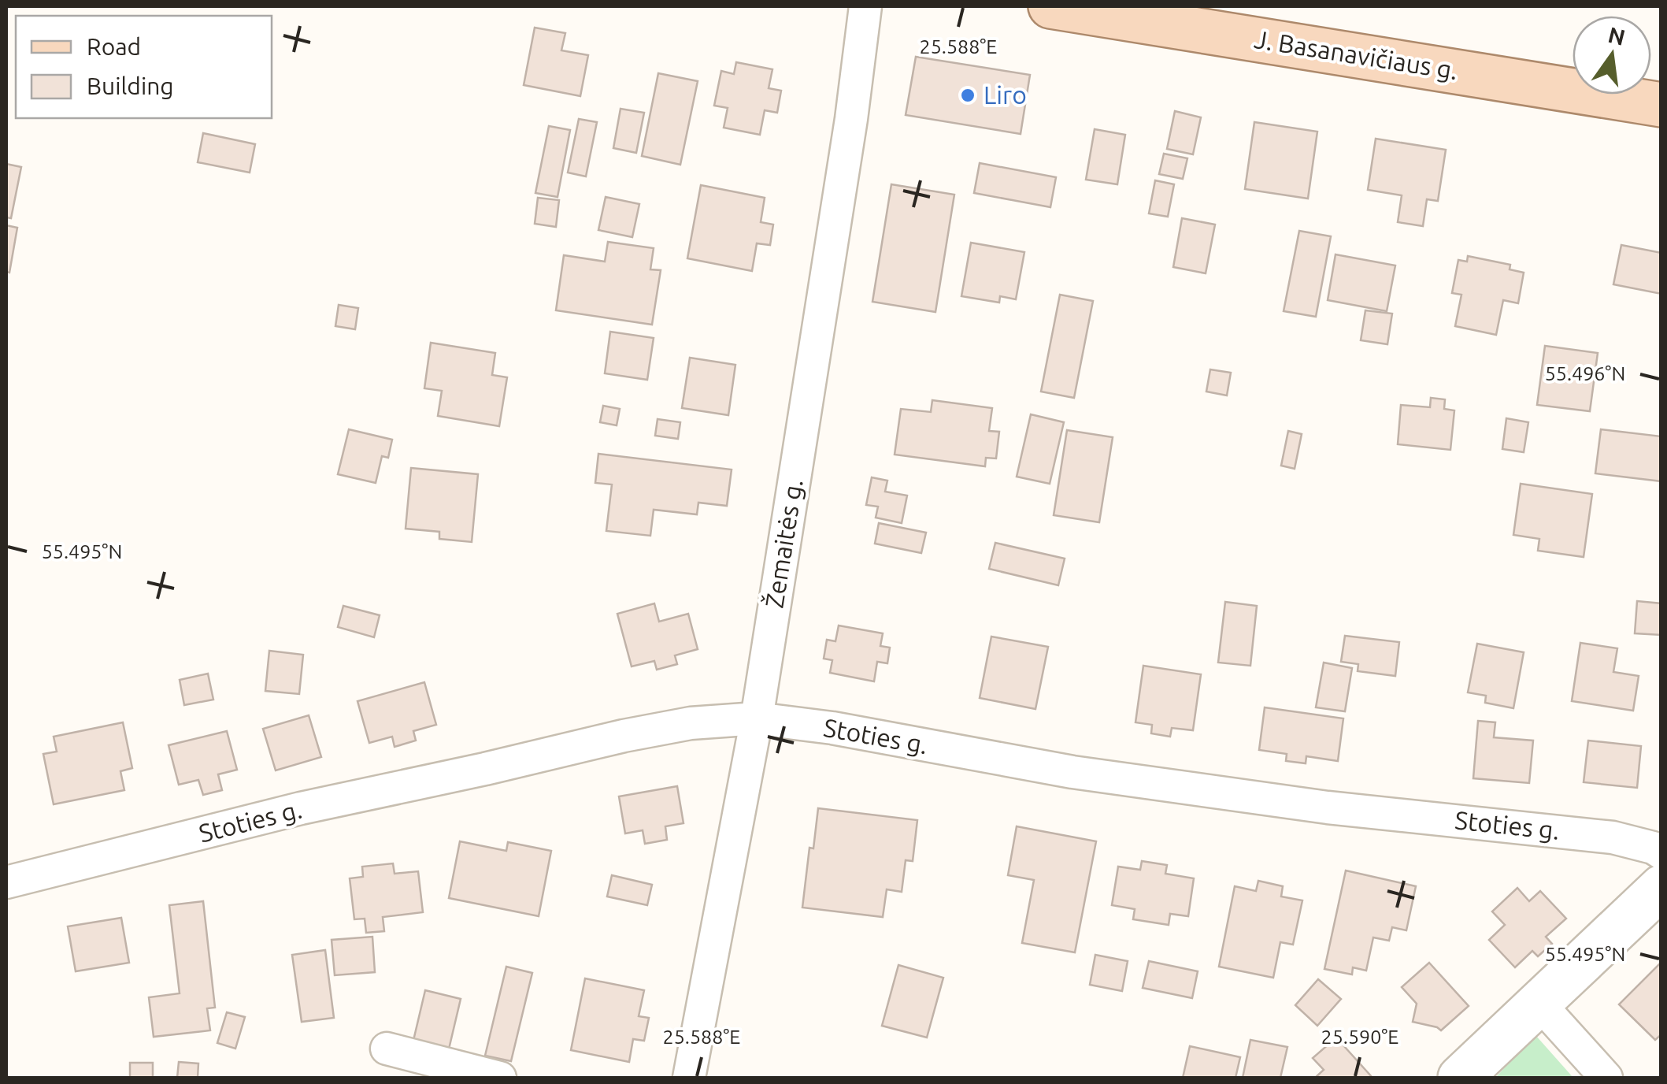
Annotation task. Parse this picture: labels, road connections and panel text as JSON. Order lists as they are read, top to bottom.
{
  "streets": {
    "main road": ["J. Basanavičiaus g."],
    "street": ["Žemaitės g.", "Stoties g."]
  },
  "crossings": [
    ["Žemaitės g.", "Stoties g."]
  ],
  "places": ["Liro"],
  "legend": ["Road", "Building"],
  "north": "top",
  "coordinates": [
    "25.588°E",
    "55.496°N",
    "55.495°N",
    "25.590°E"
  ]
}
